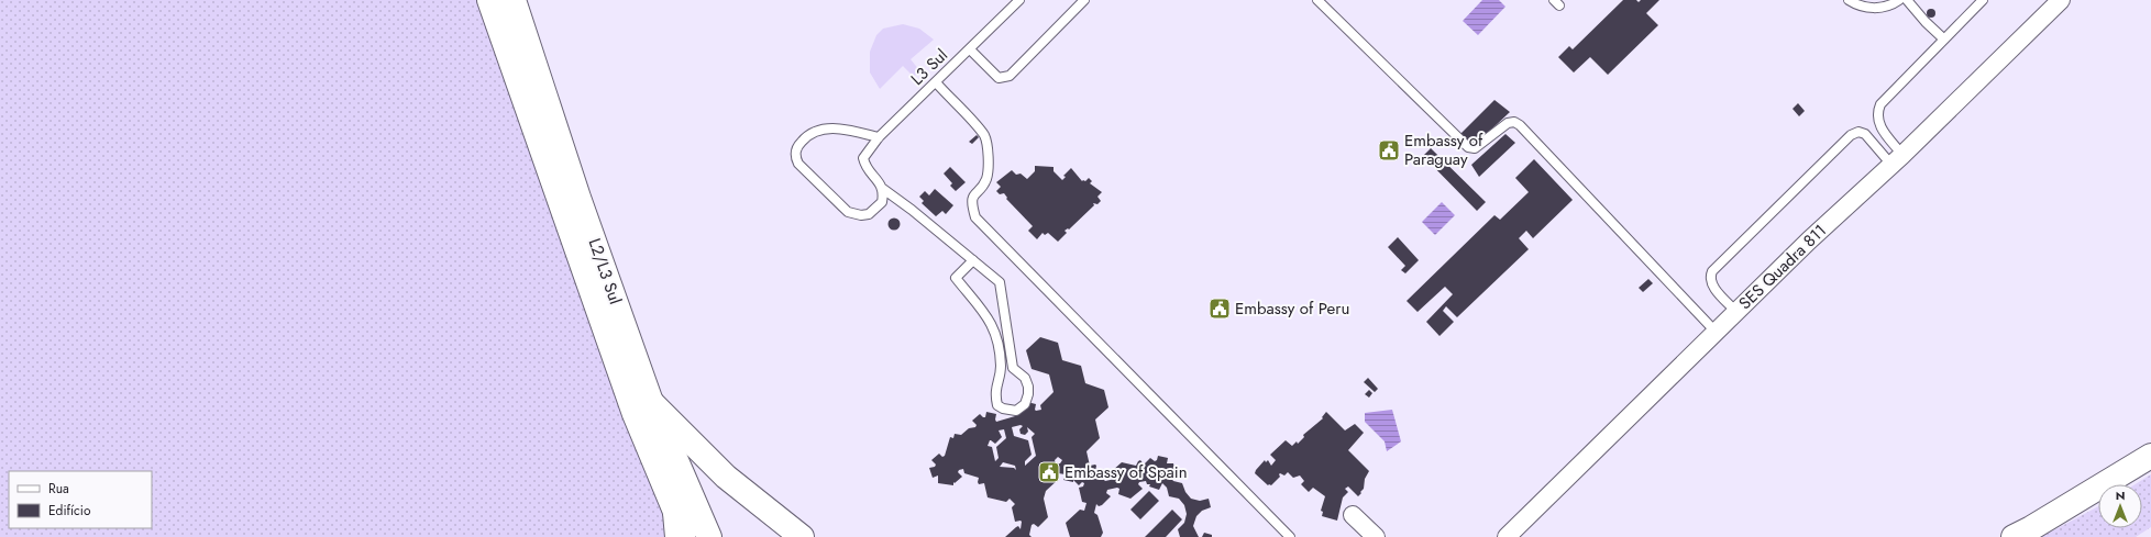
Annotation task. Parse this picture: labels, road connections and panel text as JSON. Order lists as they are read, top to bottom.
{
  "streets": {
    "main road": ["L2/L3 Sul"],
    "street": ["SES Quadra 811"],
    "lane": ["L3 Sul"]
  },
  "places": {
    "public building": ["Embassy of Paraguay", "Embassy of Peru", "Embassy of Spain"]
  },
  "legend": ["Rua", "Edifício"],
  "north": "top"
}
